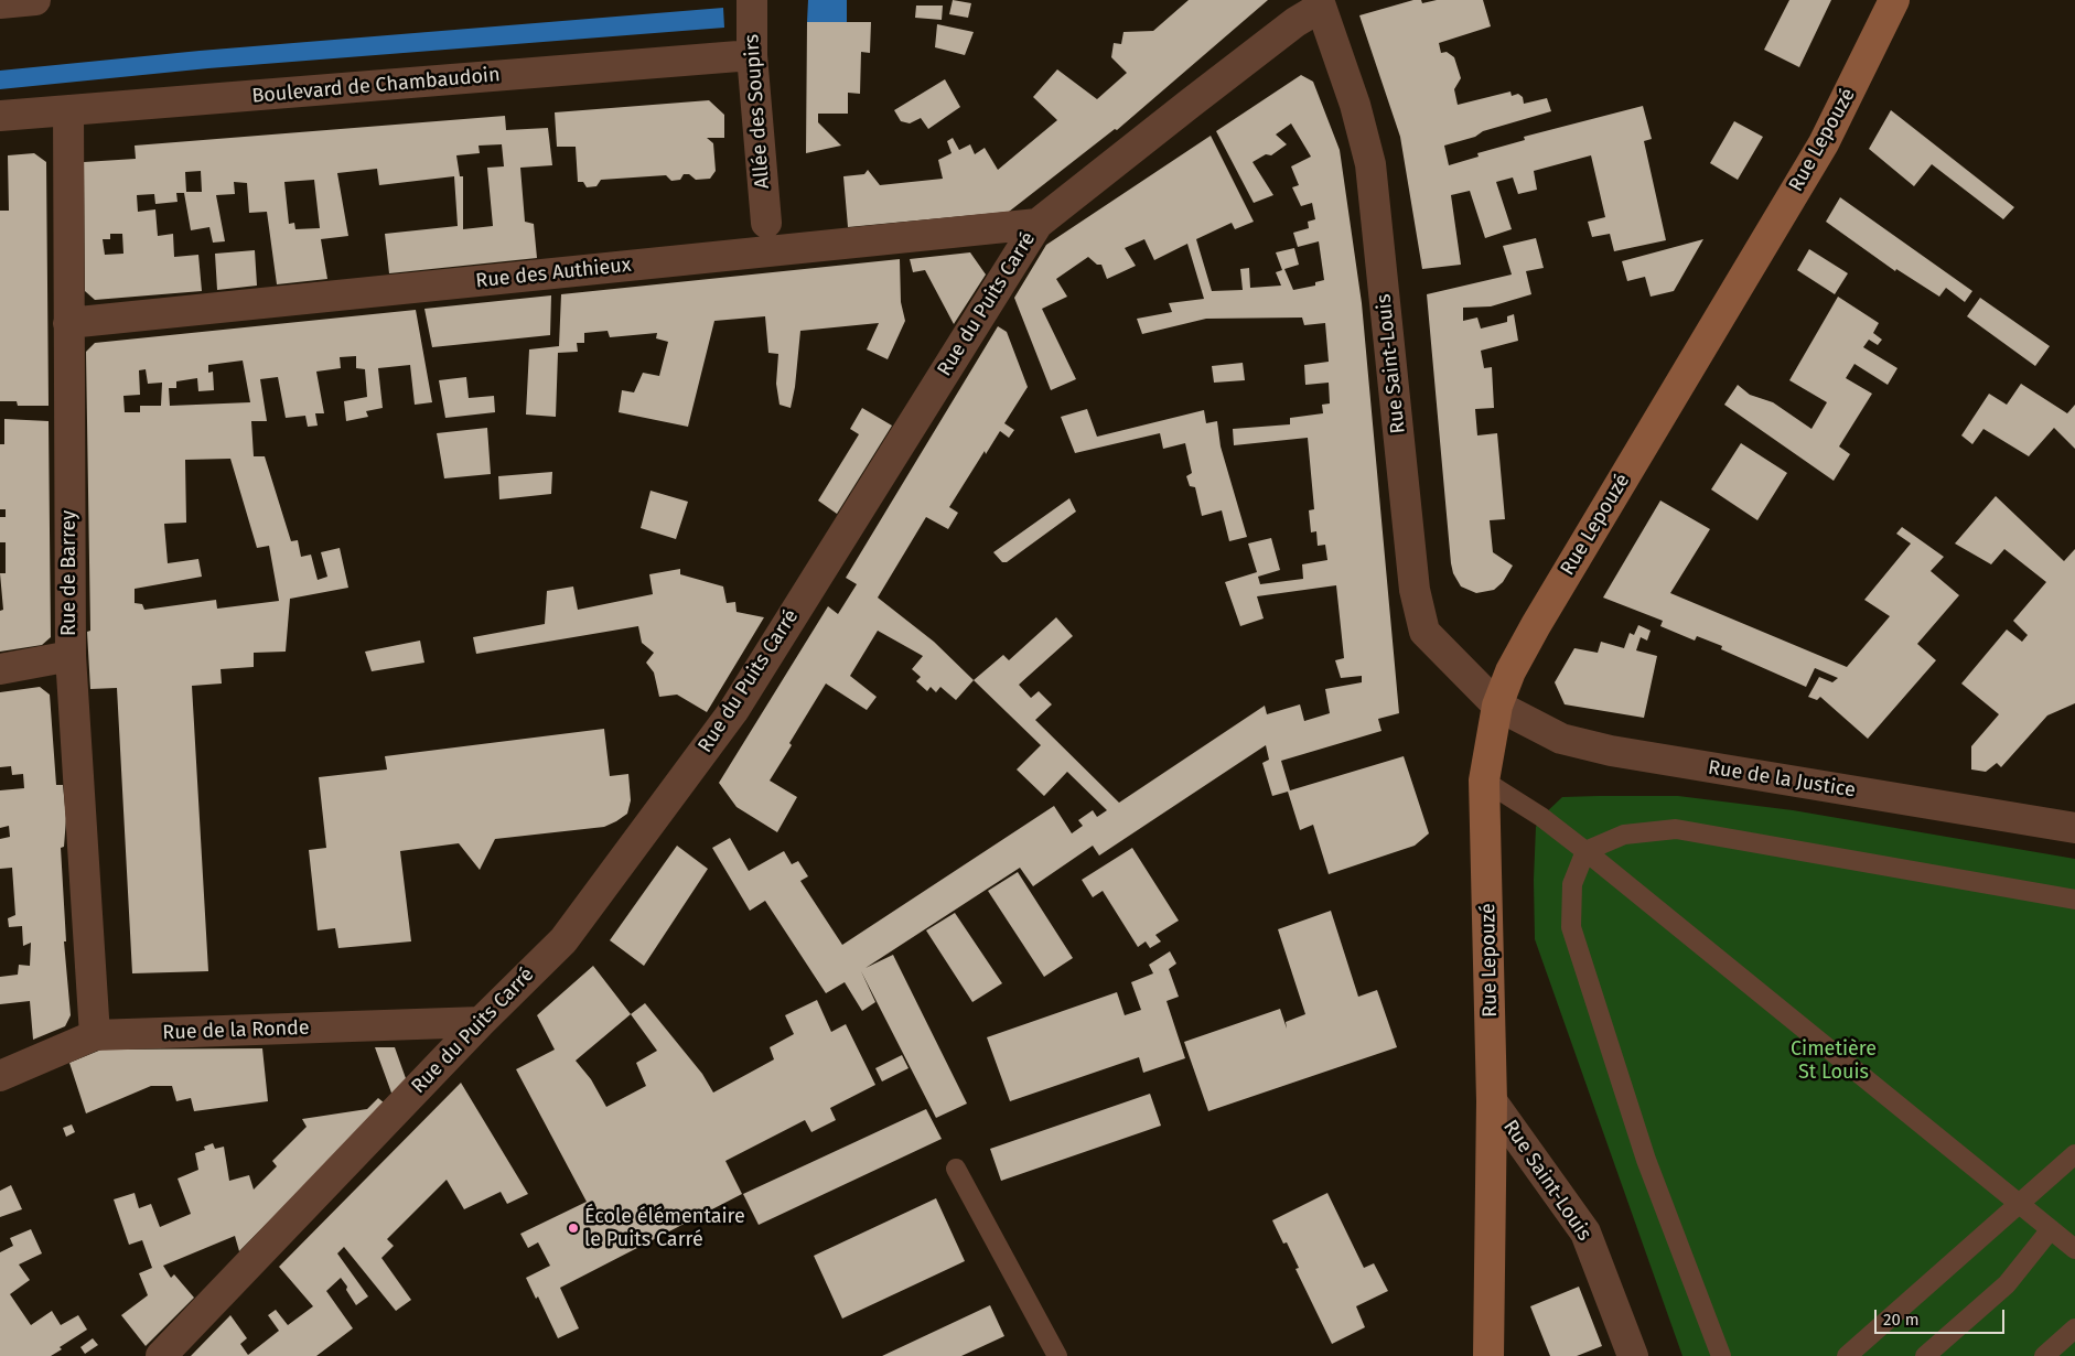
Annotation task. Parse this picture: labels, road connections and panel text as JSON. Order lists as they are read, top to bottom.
{
  "streets": {
    "main road": ["Rue Lepouzé"],
    "street": [
      "Boulevard de Chambaudoin",
      "Allée des Soupirs",
      "Rue des Authieux",
      "Rue du Puits Carré",
      "Rue Saint-Louis",
      "Rue de Barrey",
      "Rue de la Justice",
      "Rue de la Ronde"
    ]
  },
  "crossings": [
    ["Boulevard de Chambaudoin", "Allée des Soupirs"],
    ["Boulevard de Chambaudoin", "Rue de Barrey"],
    ["Rue Lepouzé", "Rue Saint-Louis"],
    ["Rue Lepouzé", "Rue de la Justice"],
    ["Rue des Authieux", "Rue du Puits Carré"],
    ["Rue des Authieux", "Rue de Barrey"],
    ["Rue du Puits Carré", "Rue Saint-Louis"],
    ["Rue du Puits Carré", "Rue de la Ronde"],
    ["Rue Saint-Louis", "Rue de la Justice"],
    ["Rue de Barrey", "Rue de la Ronde"]
  ],
  "parks": ["Cimetière St Louis"],
  "places": ["École élémentaire le Puits Carré"],
  "scale_bar": "20 m"
}
